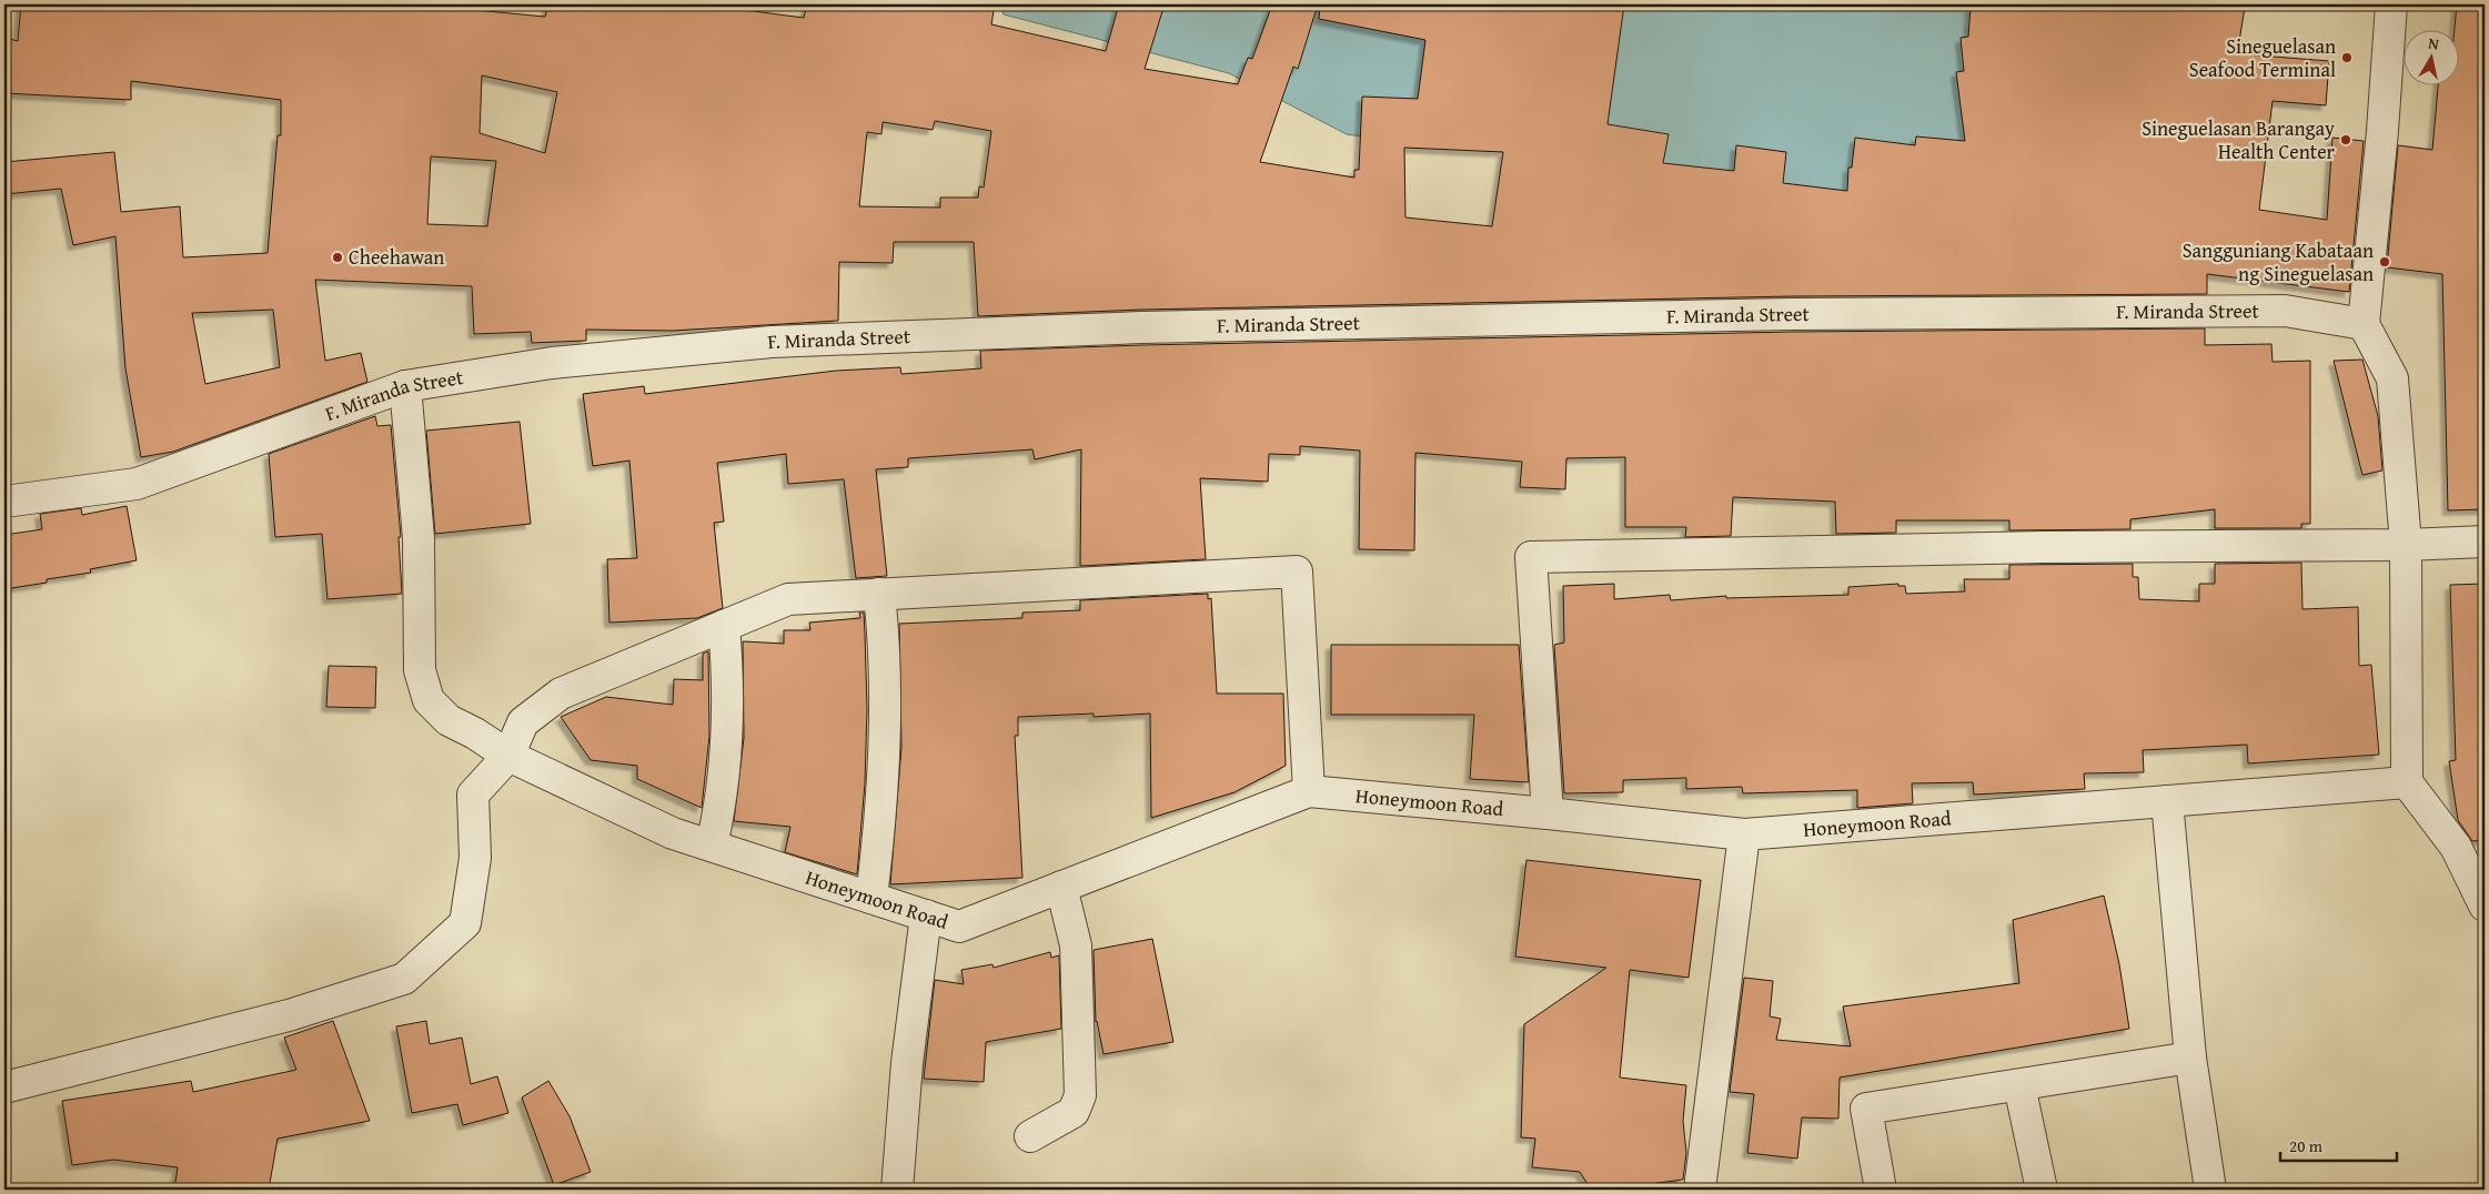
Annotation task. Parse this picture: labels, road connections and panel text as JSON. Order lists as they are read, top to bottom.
{
  "streets": {
    "street": ["F. Miranda Street", "Honeymoon Road"]
  },
  "crossings": [
    ["F. Miranda Street", "Honeymoon Road"]
  ],
  "places": [
    "Sineguelasan Seafood Terminal",
    "Sineguelasan Barangay Health Center",
    "Cheehawan",
    "Sangguniang Kabataan ng Sineguelasan"
  ],
  "scale_bar": "20 m",
  "north": "top"
}
